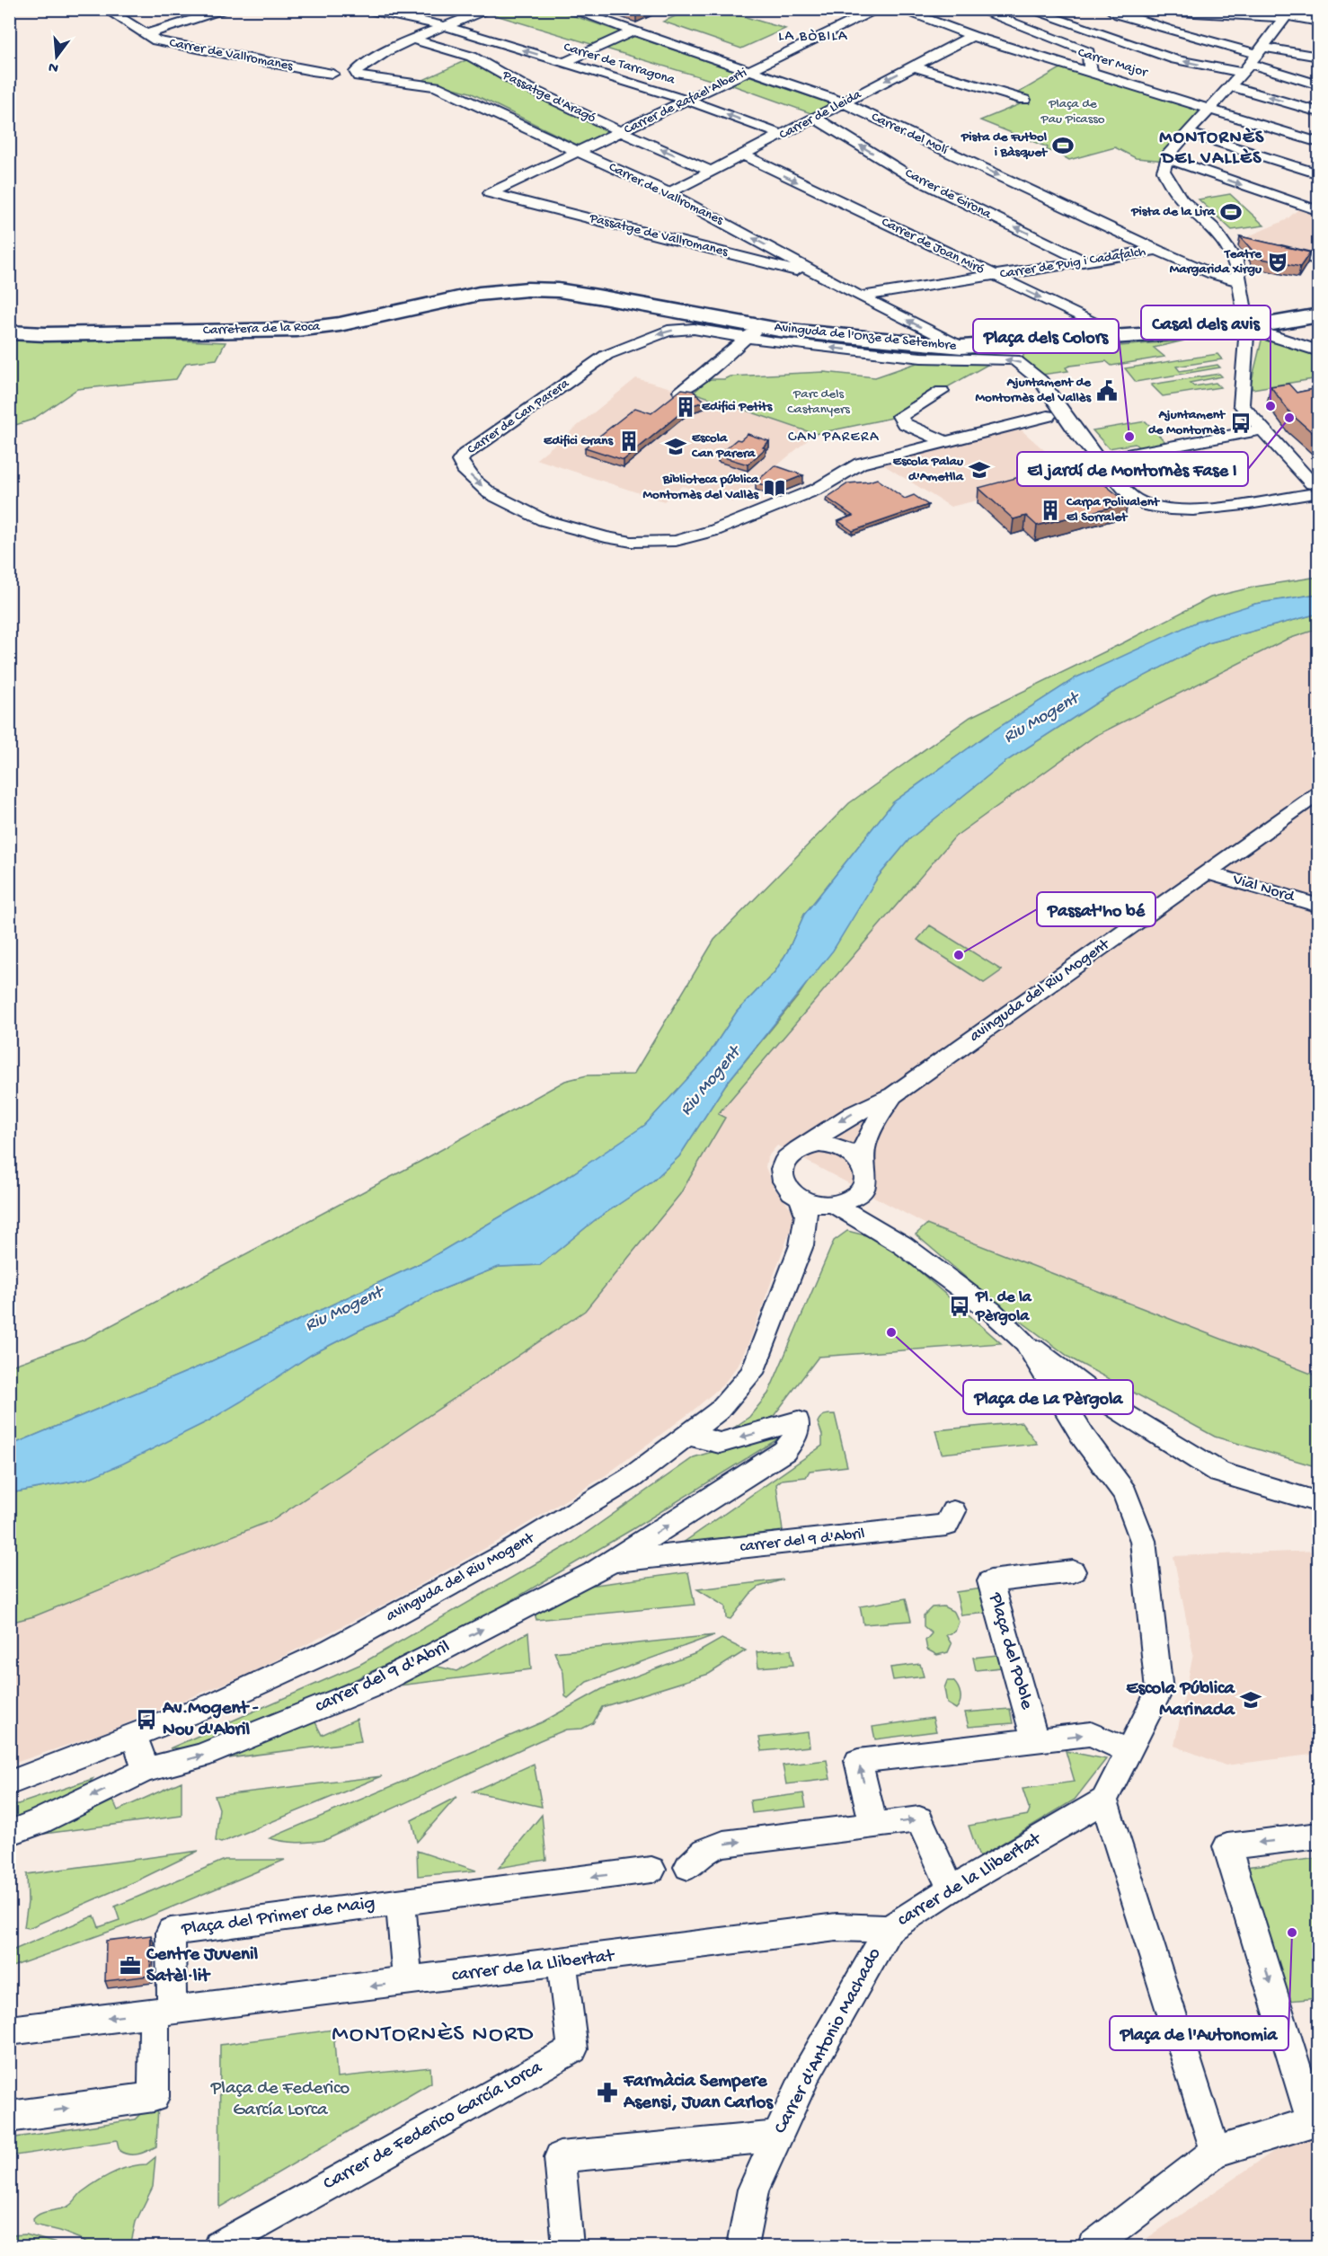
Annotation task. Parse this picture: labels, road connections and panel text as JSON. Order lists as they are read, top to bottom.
{
  "streets": {
    "street": [
      "Carrer de Vallromanes",
      "Carrer Major",
      "Carrer de Tarragona",
      "Passatge d'Aragó",
      "Carrer de Rafael Alberti",
      "Carrer de Lleida",
      "Carrer del Molí",
      "Carrer de Girona",
      "Passatge de Vallromanes",
      "Carrer de Joan Miró",
      "Carrer de Puig i Cadafalch",
      "Carretera de la Roca",
      "Avinguda de l'Onze de Setembre",
      "Carrer de Can Parera",
      "Vial Nord",
      "avinguda del Riu Mogent",
      "carrer del 9 d'Abril",
      "Plaça del Poble",
      "carrer de la Llibertat",
      "Plaça del Primer de Maig",
      "Carrer d'Antonio Machado",
      "Carrer de Federico García Lorca"
    ]
  },
  "crossings": [
    ["Carrer de Vallromanes", "Carrer de Rafael Alberti"],
    ["Carrer de Vallromanes", "Carrer de Lleida"],
    ["Carrer de Vallromanes", "Passatge de Vallromanes"],
    ["Carrer de Vallromanes", "Carrer de Puig i Cadafalch"],
    ["Carrer de Vallromanes", "Avinguda de l'Onze de Setembre"],
    ["Carrer Major", "Carrer de Lleida"],
    ["Carrer de Tarragona", "Carrer de Rafael Alberti"],
    ["Carrer de Tarragona", "Carrer de Lleida"],
    ["Passatge d'Aragó", "Carrer de Rafael Alberti"],
    ["Passatge d'Aragó", "Carrer de Lleida"],
    ["Carrer de Rafael Alberti", "Carrer del Molí"],
    ["Carrer de Rafael Alberti", "Passatge de Vallromanes"],
    ["Carrer de Lleida", "Carrer del Molí"],
    ["Carrer de Lleida", "Carrer de Girona"],
    ["Carrer de Lleida", "Carrer de Joan Miró"],
    ["Carrer del Molí", "Carrer de Puig i Cadafalch"],
    ["Carrer de Girona", "Carrer de Puig i Cadafalch"],
    ["Carrer de Joan Miró", "Carrer de Puig i Cadafalch"],
    ["Carrer de Joan Miró", "Avinguda de l'Onze de Setembre"],
    ["Carretera de la Roca", "Avinguda de l'Onze de Setembre"],
    ["Avinguda de l'Onze de Setembre", "Carrer de Can Parera"],
    ["Vial Nord", "avinguda del Riu Mogent"],
    ["avinguda del Riu Mogent", "carrer del 9 d'Abril"],
    ["carrer de la Llibertat", "Plaça del Primer de Maig"],
    ["carrer de la Llibertat", "Carrer d'Antonio Machado"],
    ["carrer de la Llibertat", "Carrer de Federico García Lorca"]
  ],
  "one_way": ["Carrer de Tarragona", "carrer de la Llibertat", "Plaça del Primer de Maig"],
  "districts": [
    "LA BÒBILA",
    "MONTORNÈS DEL VALLÈS",
    "CAN PARERA",
    "MONTORNÈS NORD"
  ],
  "water": ["Riu Mogent"],
  "parks": ["Plaça de Pau Picasso", "Parc dels Castanyers", "Plaça de Federico García Lorca"],
  "places": {
    "sports": ["Pista de Futbol i Bàsquet", "Pista de la Lira"],
    "theatre": ["Teatre Margarida Xirgu"],
    "public building": ["Ajuntament de Montornès del Vallès"],
    "other": [
      "Casal dels avis",
      "El jardí de Montornès Fase I",
      "Plaça dels Colors",
      "Passat'ho bé",
      "Plaça de La Pèrgola",
      "Plaça de l'Autonomia"
    ],
    "building": ["Edifici Petits", "Edifici Grans", "Carpa Polivalent El Sorralet"],
    "bus stop": ["Ajuntament de Montornès", "Pl. de la Pèrgola", "Av.Mogent - Nou d'Abril"],
    "school or university": ["Escola Can Parera", "Escola Palau d'Ametlla", "Escola Pública Marinada"],
    "library": ["Biblioteca pública Montornès del Vallès"],
    "office": ["Centre Juvenil Satèl·lit"],
    "pharmacy": ["Farmàcia Sempere Asensi, Juan Carlos"]
  },
  "north": "bottom"
}
